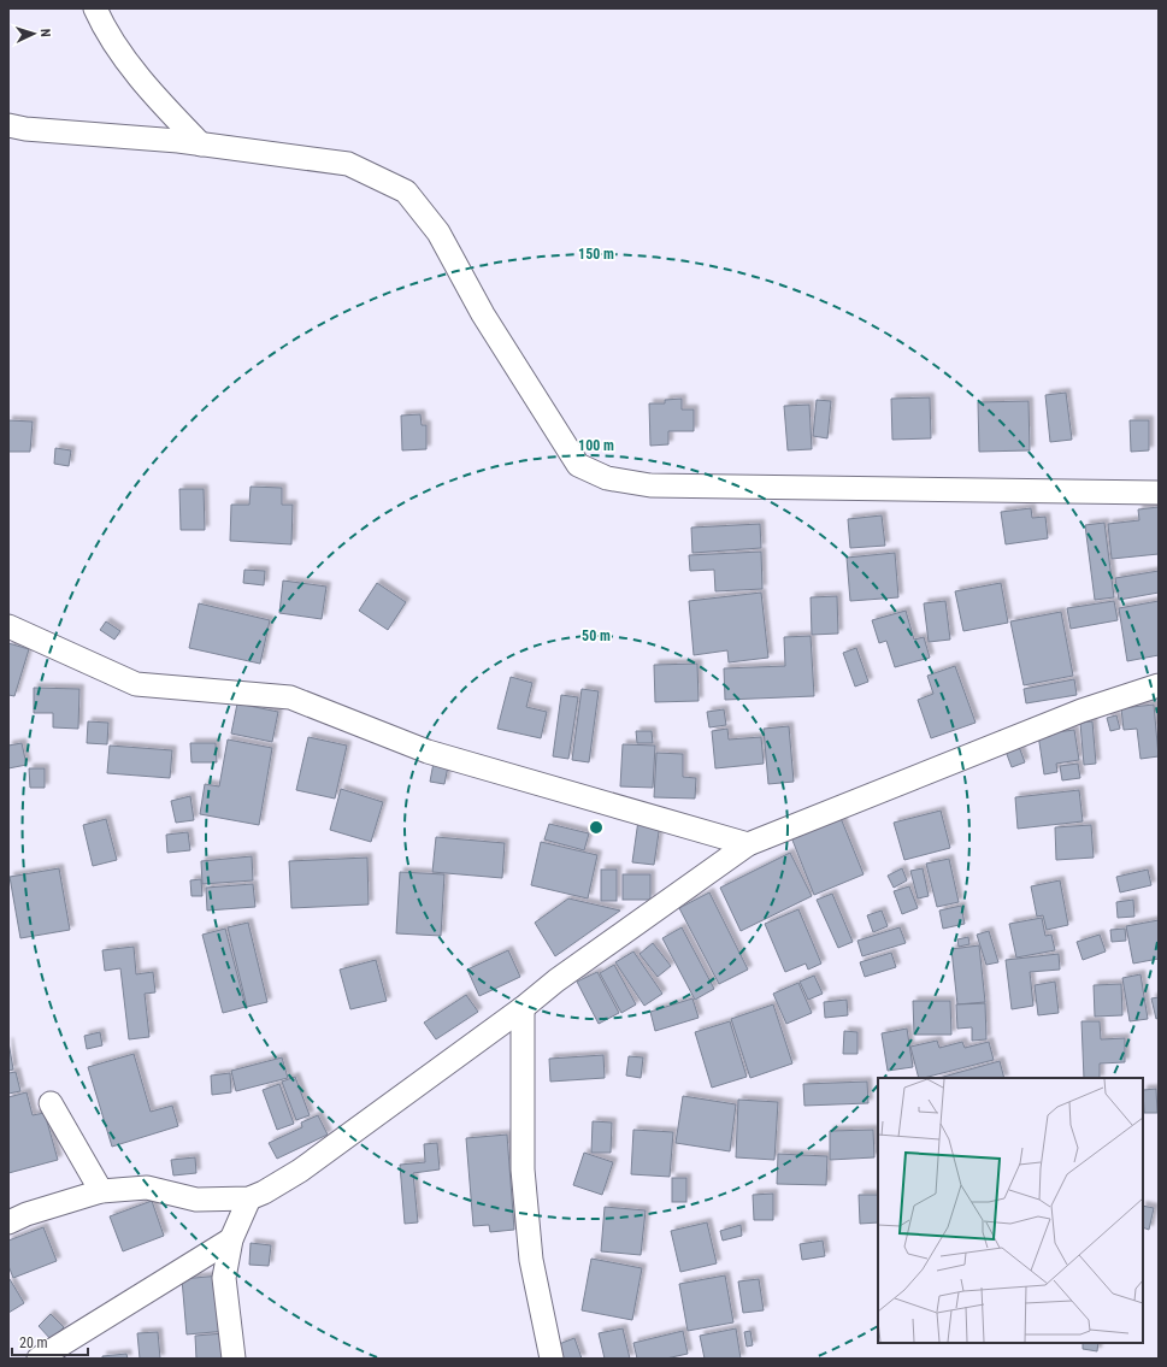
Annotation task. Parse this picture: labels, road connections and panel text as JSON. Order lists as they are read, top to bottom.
{
  "scale_bar": "20 m",
  "north": "right",
  "rings": ["150 m", "100 m", "50 m"]
}
